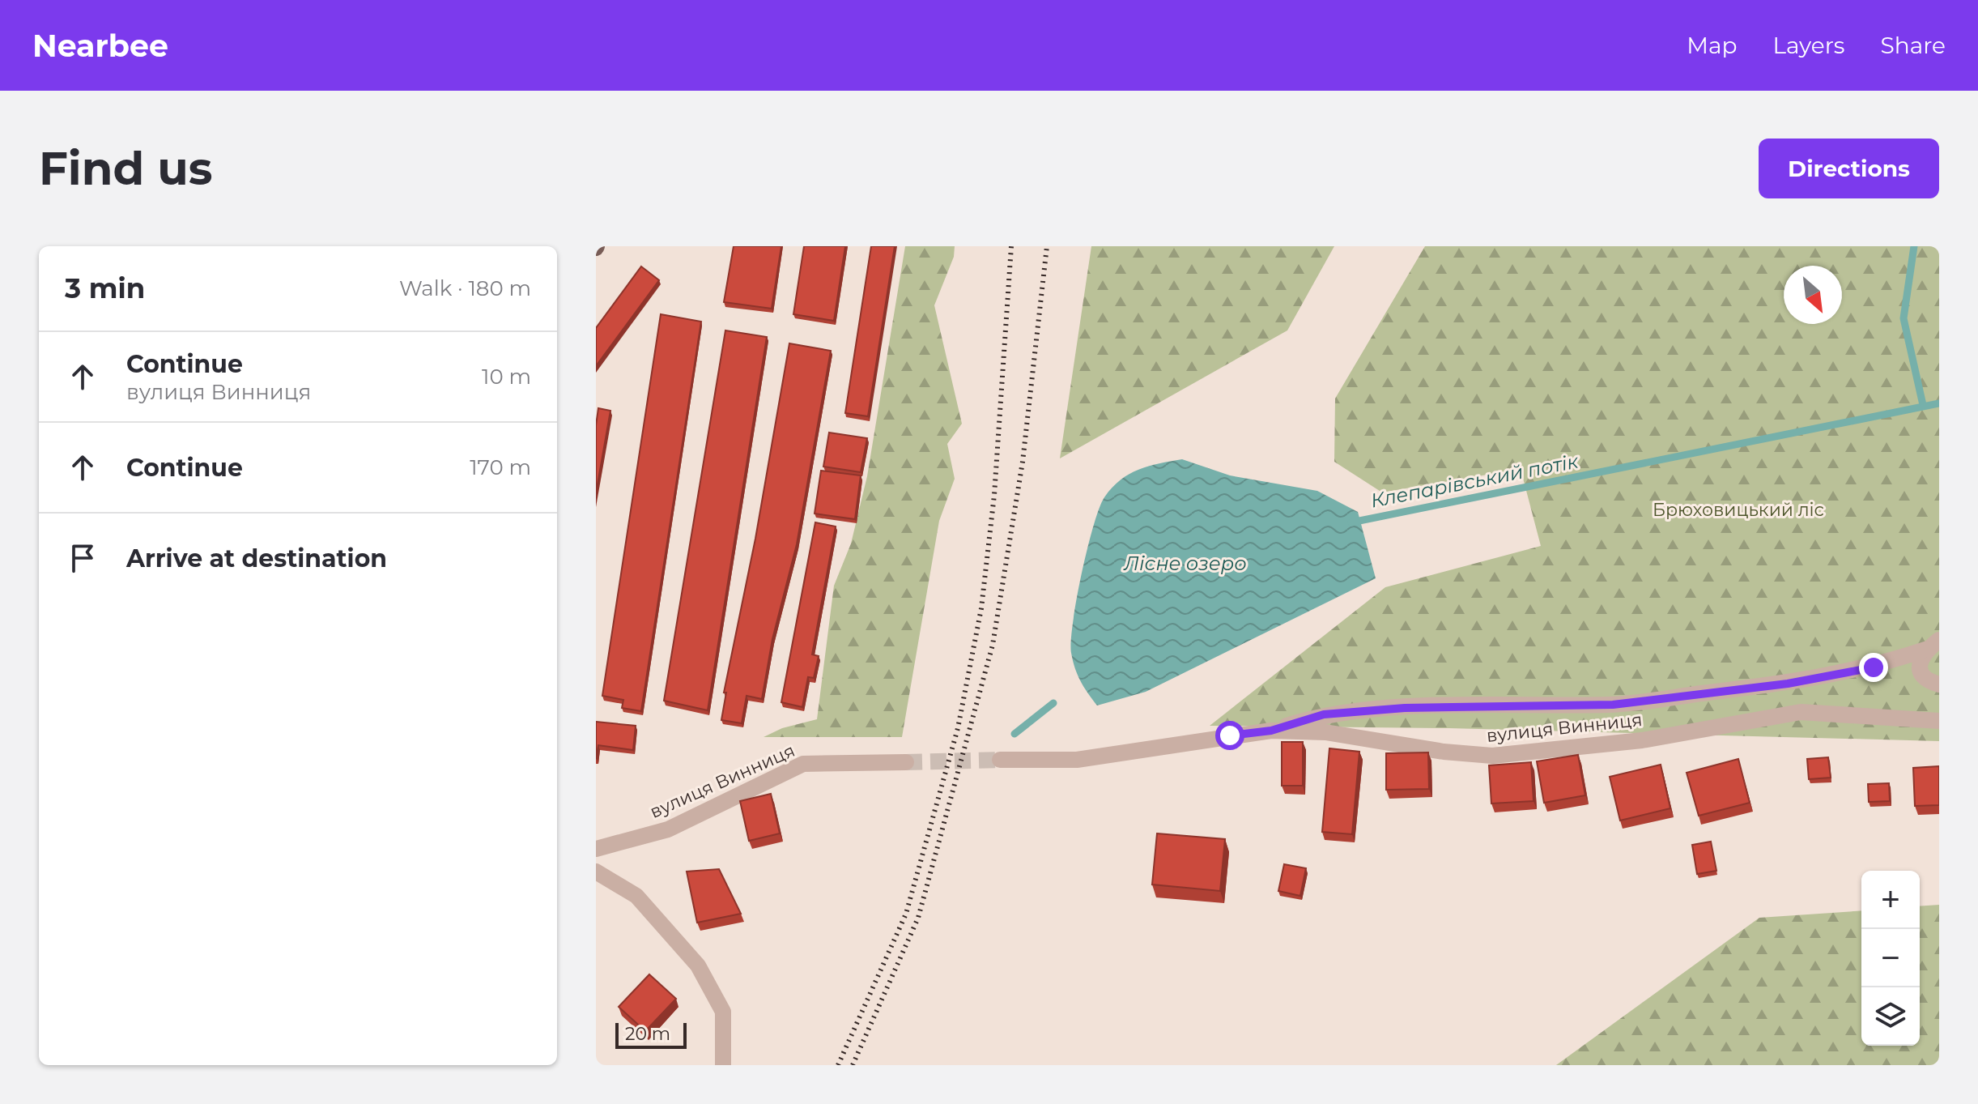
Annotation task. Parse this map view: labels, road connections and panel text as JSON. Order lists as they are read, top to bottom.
{
  "streets": {
    "street": ["вулиця Винниця"]
  },
  "water": ["Клепарівський потік", "Лісне озеро"],
  "parks": ["Брюховицький ліс"],
  "scale_bar": "20 m",
  "north": "bottom right",
  "page": {
    "header": "Nearbee",
    "nav": ["Map", "Layers", "Share"],
    "buttons": "Directions",
    "title": "Find us",
    "heading": ["3 min", "Walk · 180 m"],
    "list": [
      ["Continue", "вулиця Винниця", "10 m"],
      ["Continue", "170 m"],
      "Arrive at destination"
    ],
    "map_buttons": ["+", "−"],
    "scale": "20 m"
  }
}
